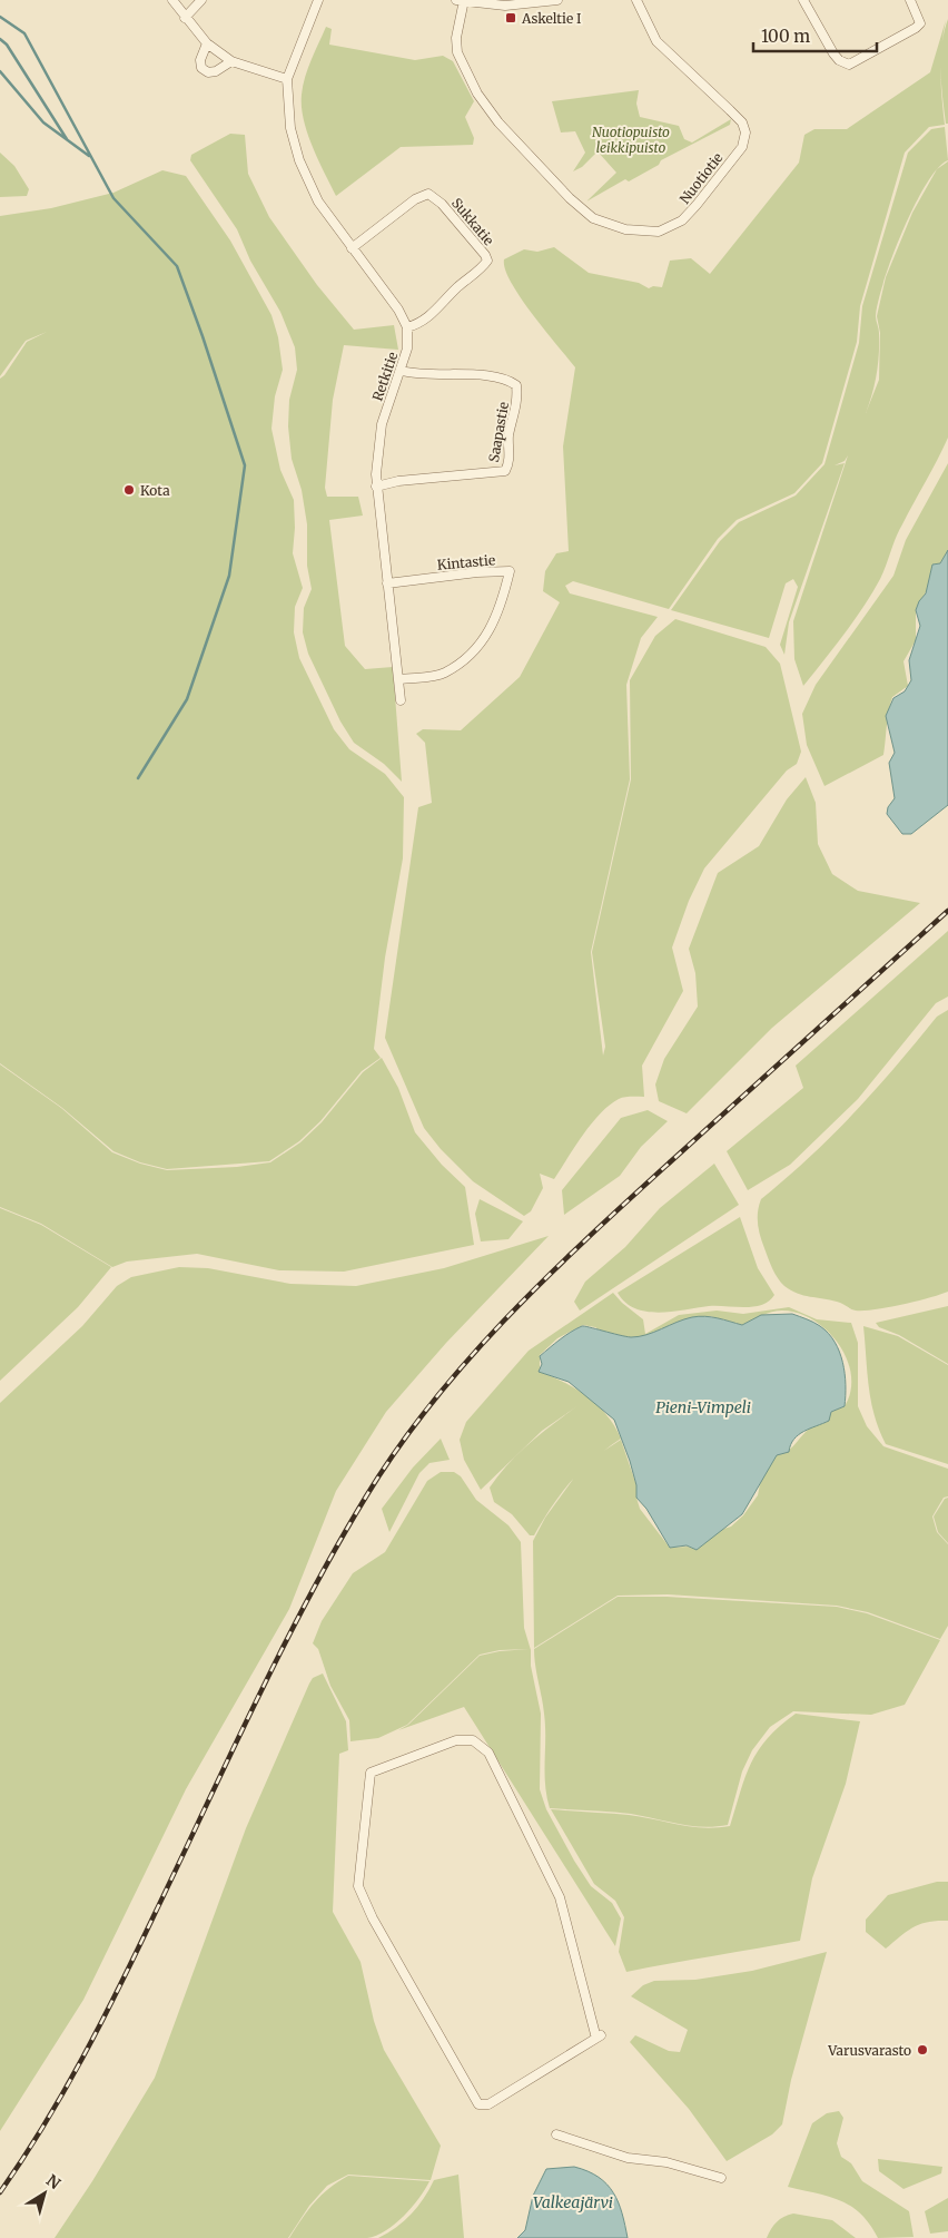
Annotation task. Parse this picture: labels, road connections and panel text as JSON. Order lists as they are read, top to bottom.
{
  "streets": {
    "street": [
      "Nuotiotie",
      "Sukkatie",
      "Retkitie",
      "Saapastie",
      "Kintastie"
    ]
  },
  "crossings": [
    ["Sukkatie", "Retkitie"],
    ["Retkitie", "Saapastie"],
    ["Retkitie", "Kintastie"]
  ],
  "water": ["Pieni-Vimpeli", "Valkeajärvi"],
  "parks": ["Nuotiopuisto leikkipuisto"],
  "places": {
    "transit": ["Askeltie I"],
    "other": ["Kota", "Varusvarasto"]
  },
  "scale_bar": "100 m",
  "north": "top right"
}
